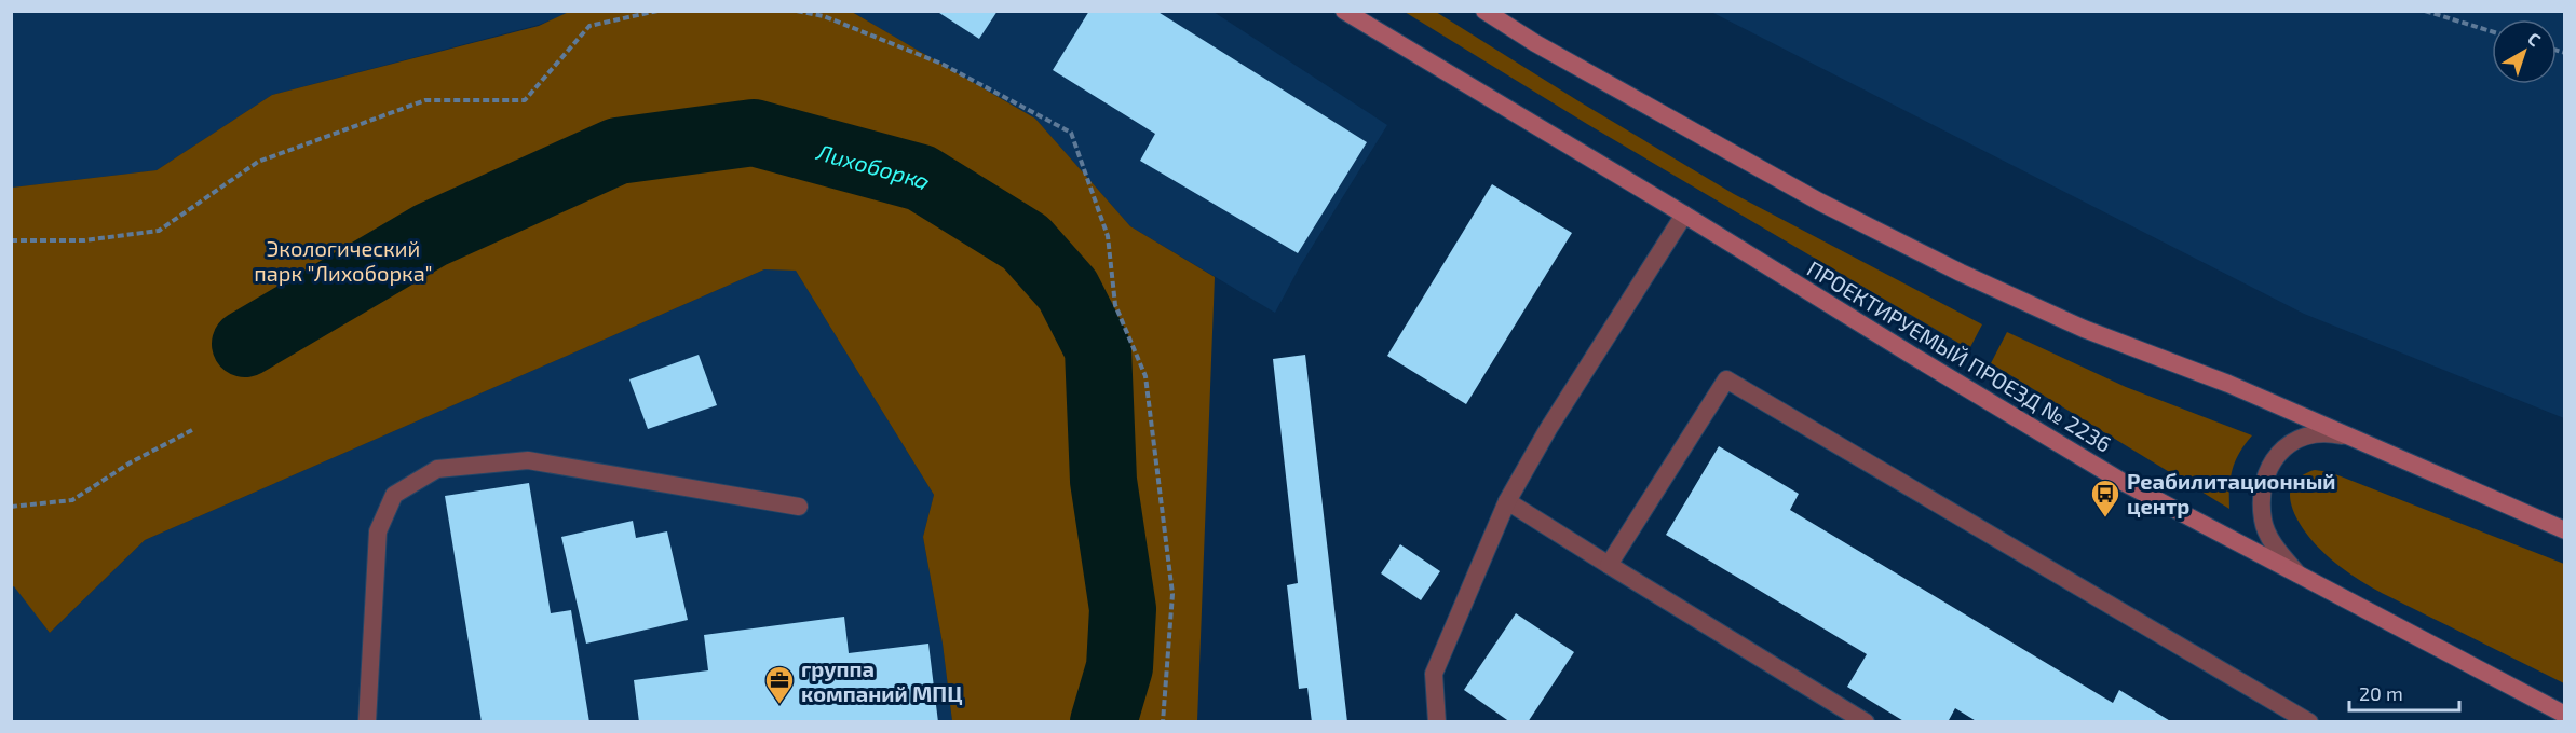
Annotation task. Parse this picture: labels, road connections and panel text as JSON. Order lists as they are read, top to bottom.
{
  "streets": {
    "main road": ["ПРОЕКТИРУЕМЫЙ ПРОЕЗД № 2236"]
  },
  "water": ["Лихоборка"],
  "parks": ["Экологический парк \"Лихоборка\""],
  "places": {
    "bus stop": ["Реабилитационный центр"],
    "office": ["группа компаний МПЦ"]
  },
  "scale_bar": "20 m",
  "north": "top right"
}
